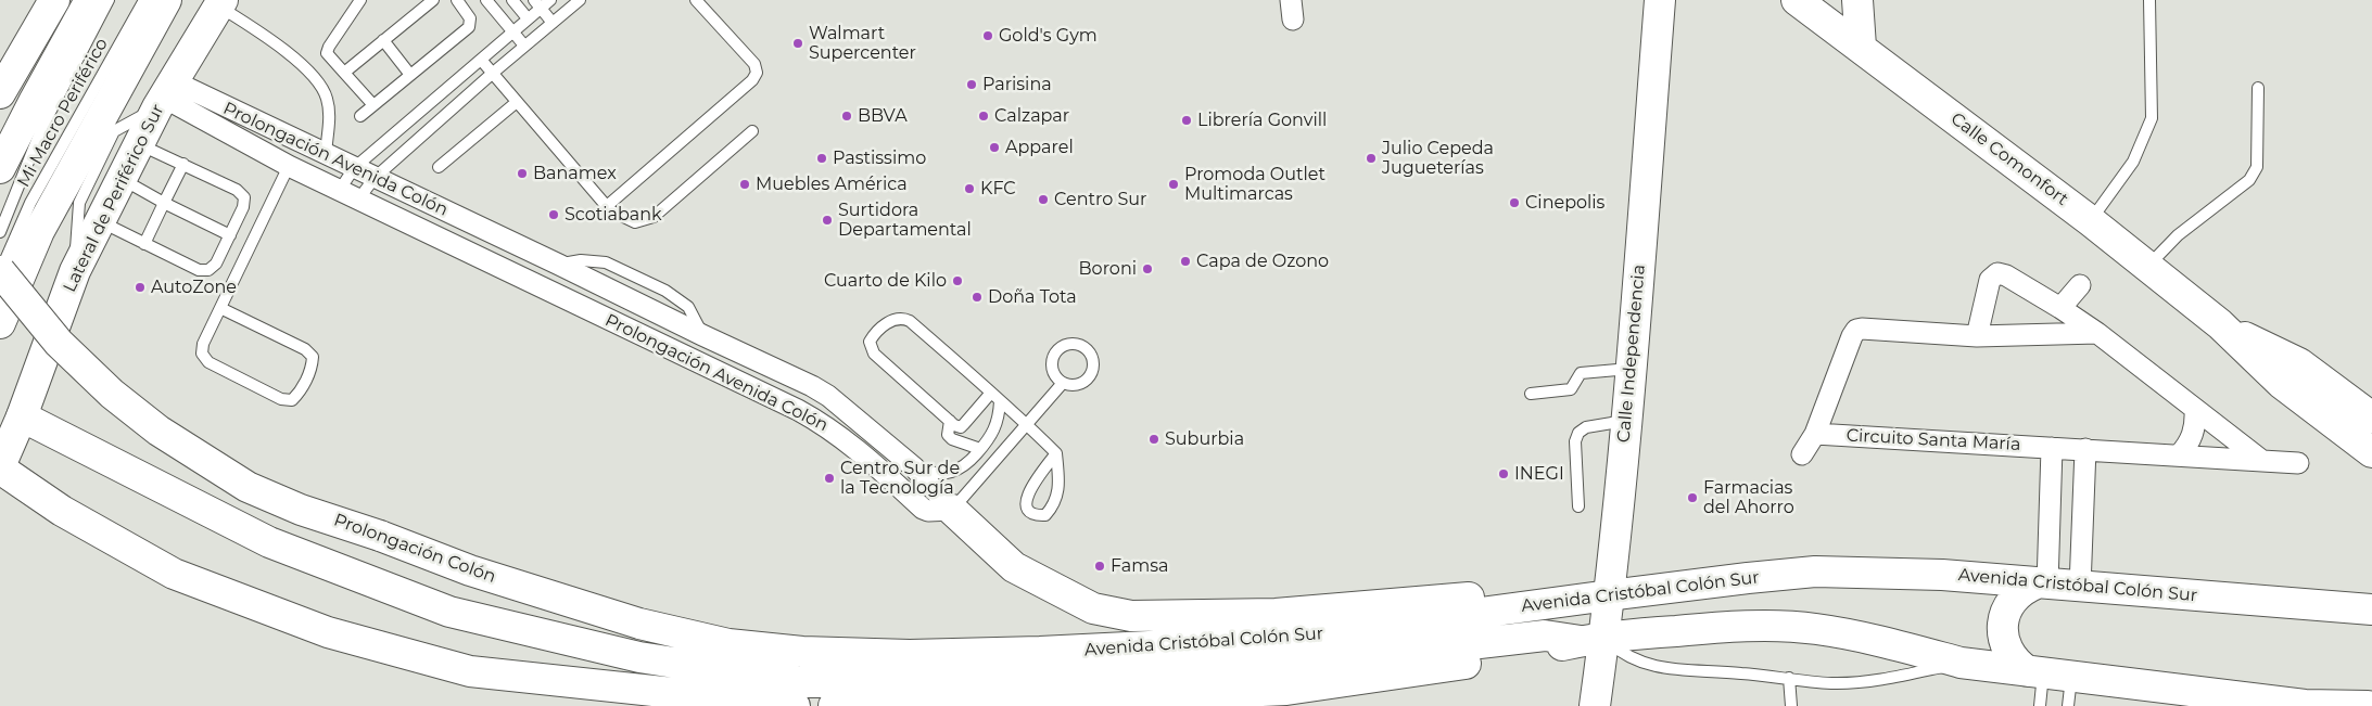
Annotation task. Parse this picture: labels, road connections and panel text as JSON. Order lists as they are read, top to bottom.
{
  "streets": {
    "main road": [
      "Calle Comonfort",
      "Lateral de Periférico Sur",
      "Calle Independencia",
      "Prolongación Colón",
      "Avenida Cristóbal Colón Sur"
    ],
    "street": ["Prolongación Avenida Colón", "Circuito Santa María"],
    "lane": ["Mi Macro Periférico"]
  },
  "crossings": [
    ["Mi Macro Periférico", "Prolongación Colón"],
    ["Prolongación Avenida Colón", "Lateral de Periférico Sur"],
    ["Calle Independencia", "Avenida Cristóbal Colón Sur"],
    ["Prolongación Colón", "Avenida Cristóbal Colón Sur"]
  ],
  "places": [
    "Gold's Gym",
    "Walmart Supercenter",
    "Parisina",
    "BBVA",
    "Calzapar",
    "Librería Gonvill",
    "Apparel",
    "Pastissimo",
    "Julio Cepeda Jugueterías",
    "Banamex",
    "Muebles América",
    "Promoda Outlet Multimarcas",
    "KFC",
    "Centro Sur",
    "Cinepolis",
    "Scotiabank",
    "Surtidora Departamental",
    "Capa de Ozono",
    "Boroni",
    "Cuarto de Kilo",
    "AutoZone",
    "Doña Tota",
    "Suburbia",
    "INEGI",
    "Centro Sur de la Tecnología",
    "Farmacias del Ahorro",
    "Famsa"
  ]
}
